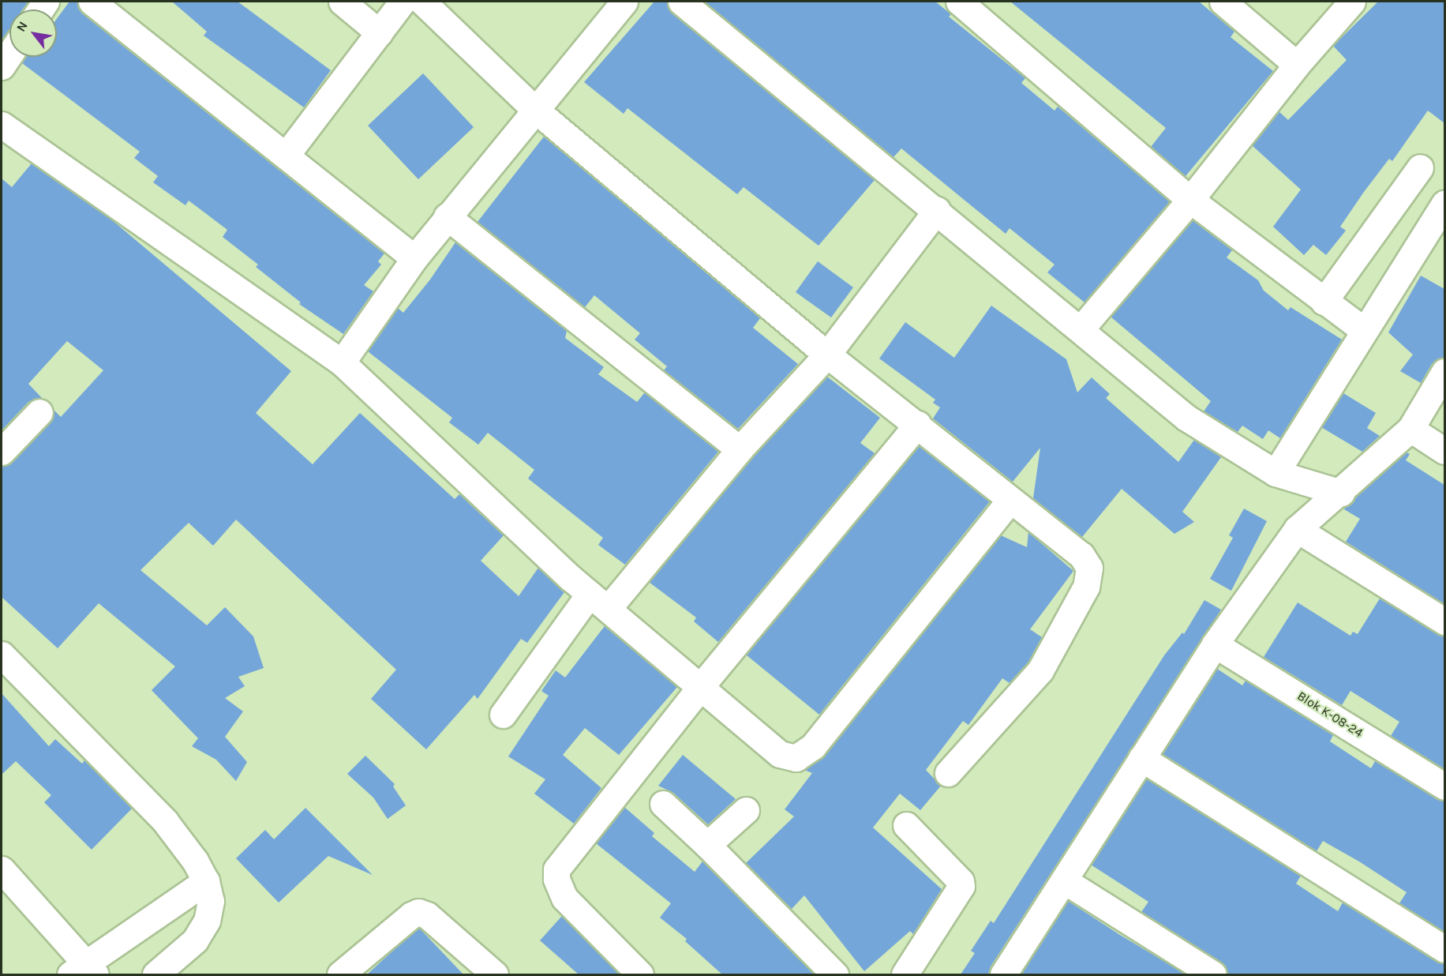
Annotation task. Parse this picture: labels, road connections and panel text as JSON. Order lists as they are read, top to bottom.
{
  "streets": {
    "street": ["Blok K-08-24"]
  },
  "north": "top left"
}
